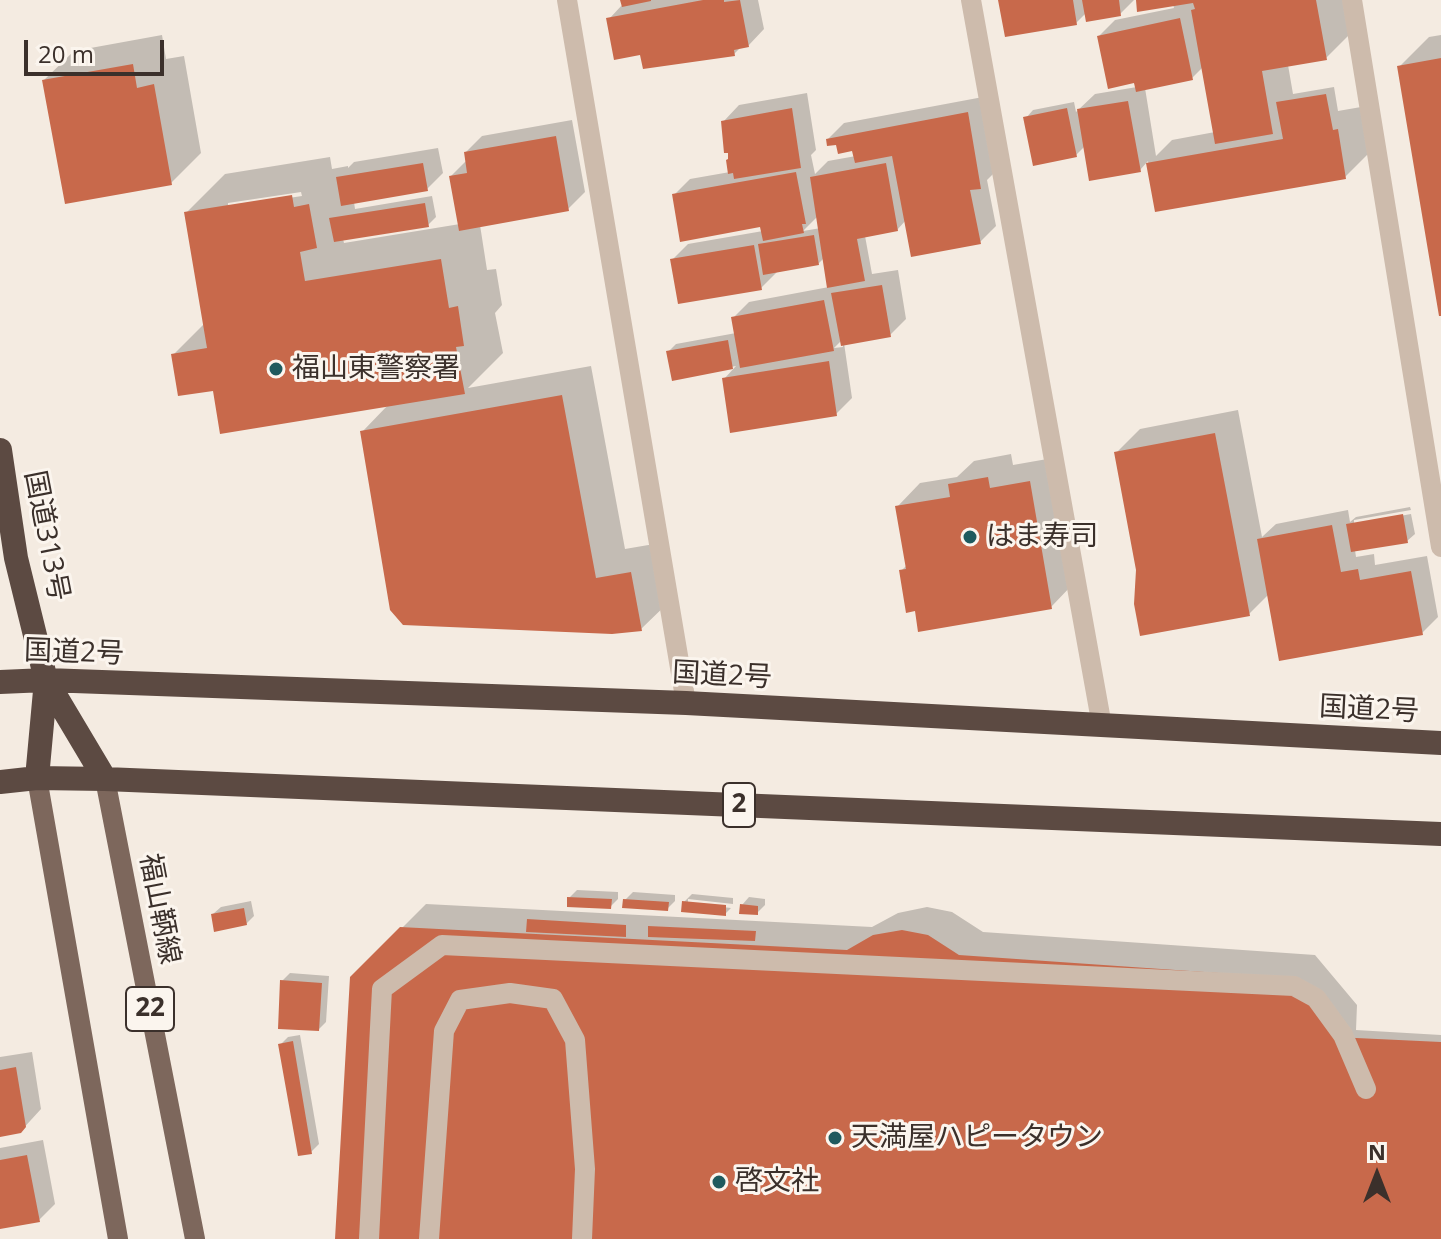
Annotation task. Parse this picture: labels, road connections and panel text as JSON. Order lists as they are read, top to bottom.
{
  "streets": {
    "highway": ["国道313号", "国道2号", "2"],
    "main road": ["福山鞆線", "22"]
  },
  "crossings": [
    ["国道313号", "国道2号"],
    ["国道313号", "2"],
    ["国道313号", "福山鞆線"],
    ["2", "福山鞆線"]
  ],
  "places": [
    "福山東警察署",
    "はま寿司",
    "天満屋ハピータウン",
    "啓文社"
  ],
  "scale_bar": "20 m",
  "north": "top"
}
